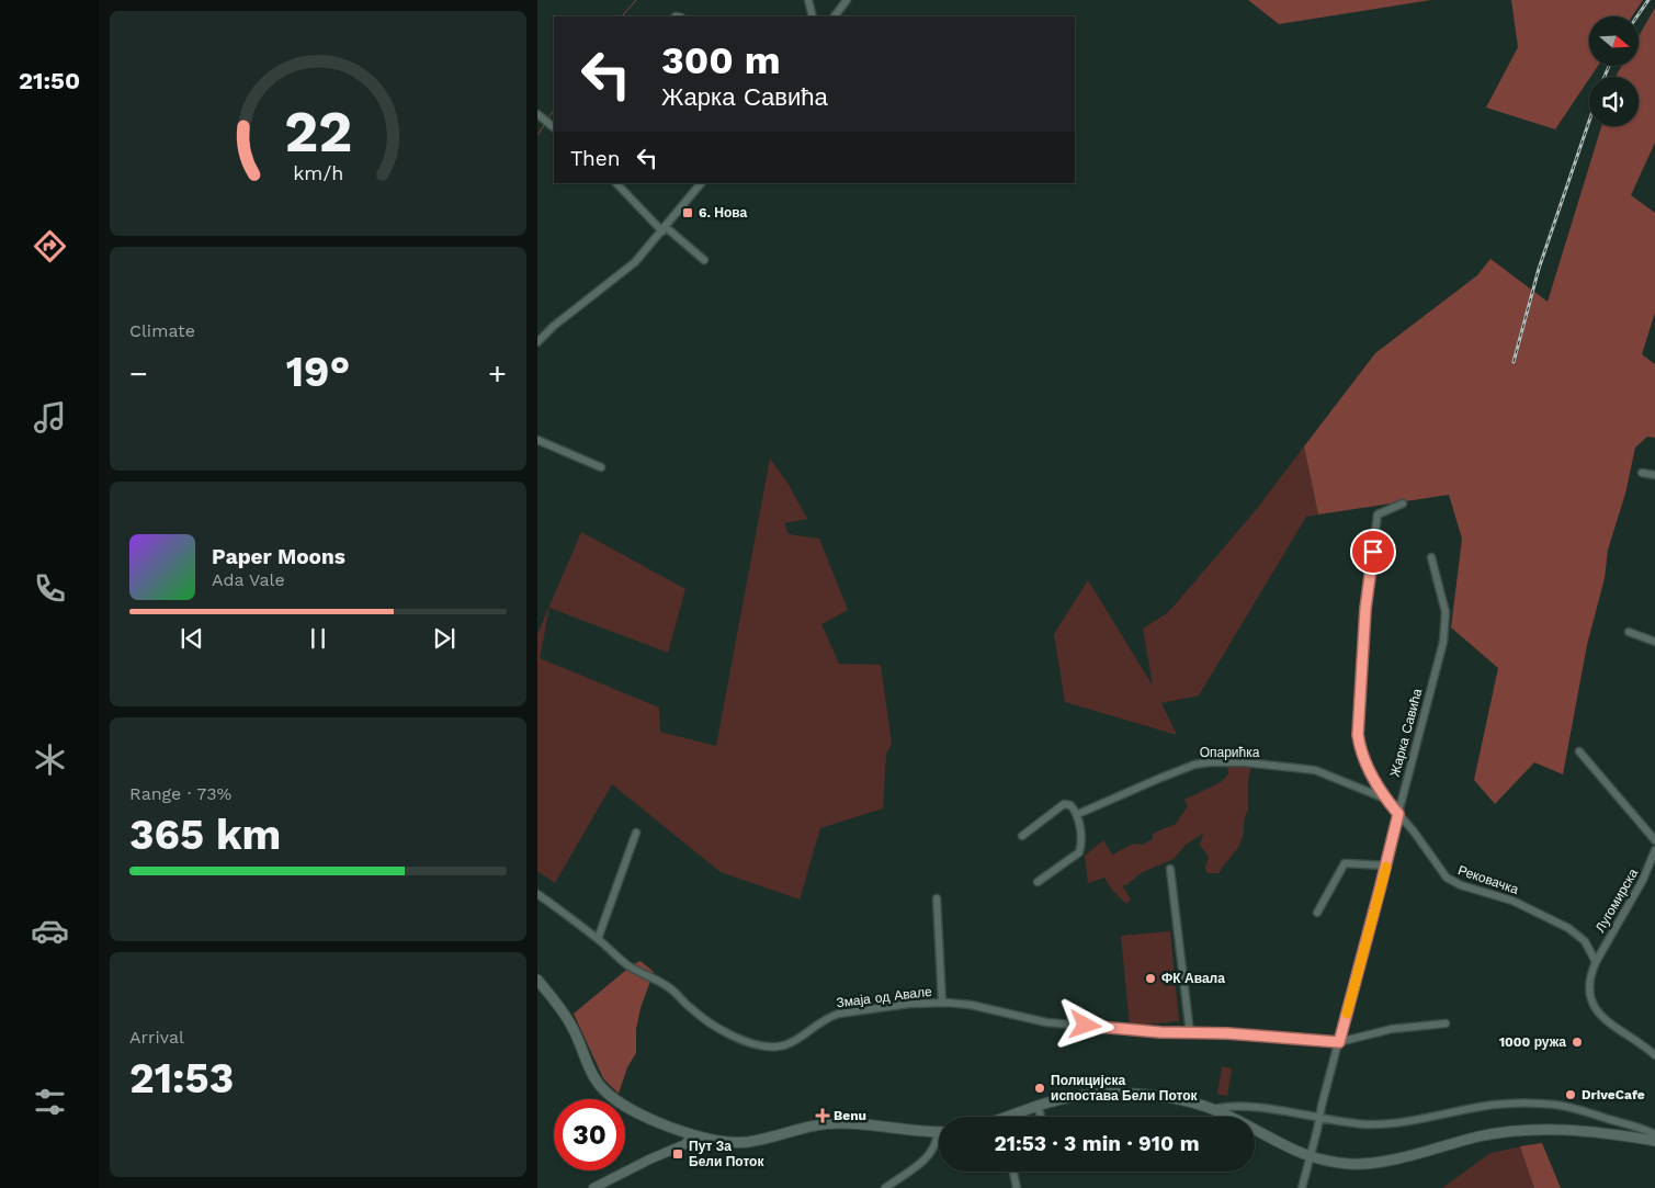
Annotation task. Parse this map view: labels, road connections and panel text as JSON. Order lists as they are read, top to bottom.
{
  "streets": {
    "street": [
      "Жарка Савића",
      "Опарићка",
      "Рековачка",
      "Лугомирска",
      "Змаја од Авале"
    ]
  },
  "crossings": [
    ["Жарка Савића", "Рековачка"],
    ["Жарка Савића", "Змаја од Авале"],
    ["Опарићка", "Рековачка"],
    ["Рековачка", "Лугомирска"]
  ],
  "places": {
    "transit": ["6. Нова", "Пут За Бели Поток"],
    "other": [
      "ФК Авала",
      "1000 ружа",
      "Полицијска испостава Бели Поток",
      "DriveCafe"
    ],
    "health": ["Benu"]
  },
  "north": "right",
  "page": {
    "tabs": "21:50",
    "turn": ["300 m", "Жарка Савића"],
    "then": "Then",
    "tile": [
      "Climate",
      ["Range · 73%", "365 km"],
      ["Arrival", "21:53"]
    ],
    "heat": ["−", "19°", "+"],
    "song": ["Paper Moons", "Ada Vale"],
    "limit": "30",
    "trip": "21:53 · 3 min · 910 m",
    "gauge": ["22", "km/h"]
  }
}
